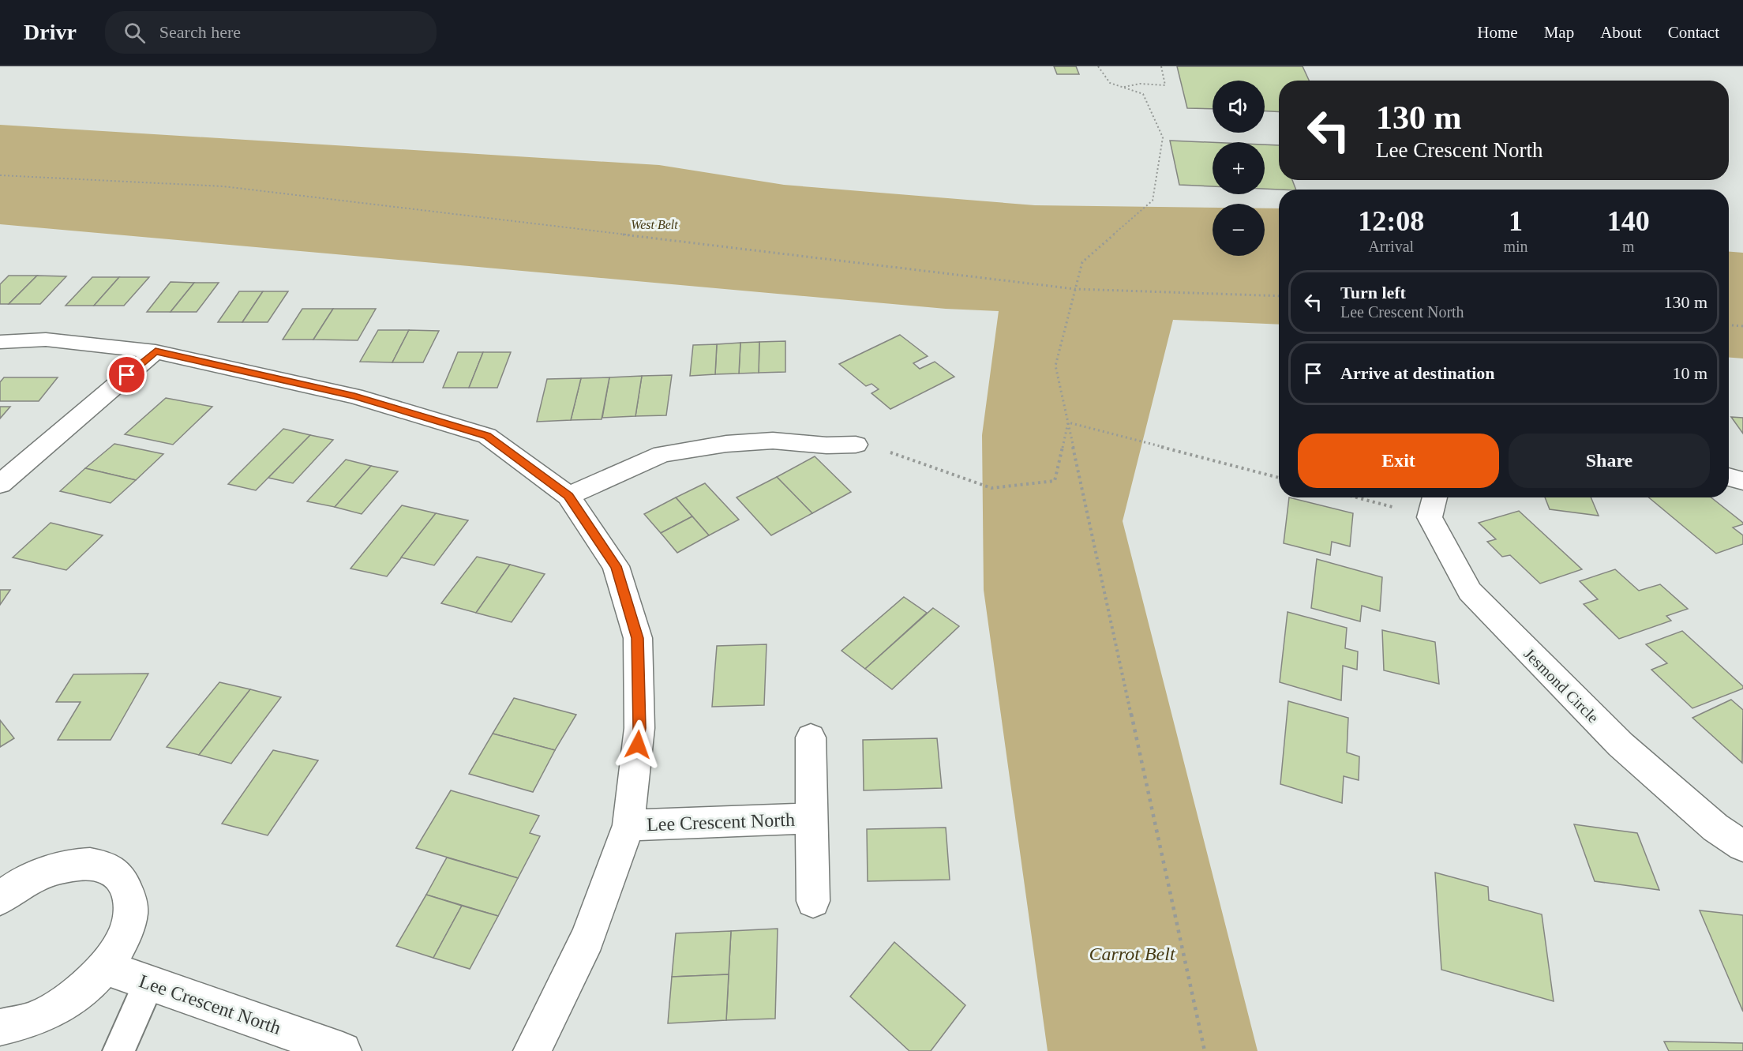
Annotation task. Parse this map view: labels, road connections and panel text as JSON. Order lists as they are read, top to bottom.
{
  "streets": {
    "street": ["Jesmond Circle", "Lee Crescent North"]
  },
  "parks": ["West Belt", "Carrot Belt"],
  "page": {
    "header": "Drivr",
    "search": "Search here",
    "nav": [
      "Home",
      "Map",
      "About",
      "Contact"
    ],
    "map_buttons": ["+", "−"],
    "turn": ["130 m", "Lee Crescent North"],
    "eta": [
      "12:08",
      "Arrival",
      "1",
      "min",
      "140",
      "m"
    ],
    "list": [
      {
        "name": "Turn left",
        "note": "Lee Crescent North",
        "value": "130 m"
      },
      {
        "name": "Arrive at destination",
        "value": "10 m"
      }
    ],
    "buttons": ["Exit", "Share"]
  }
}
